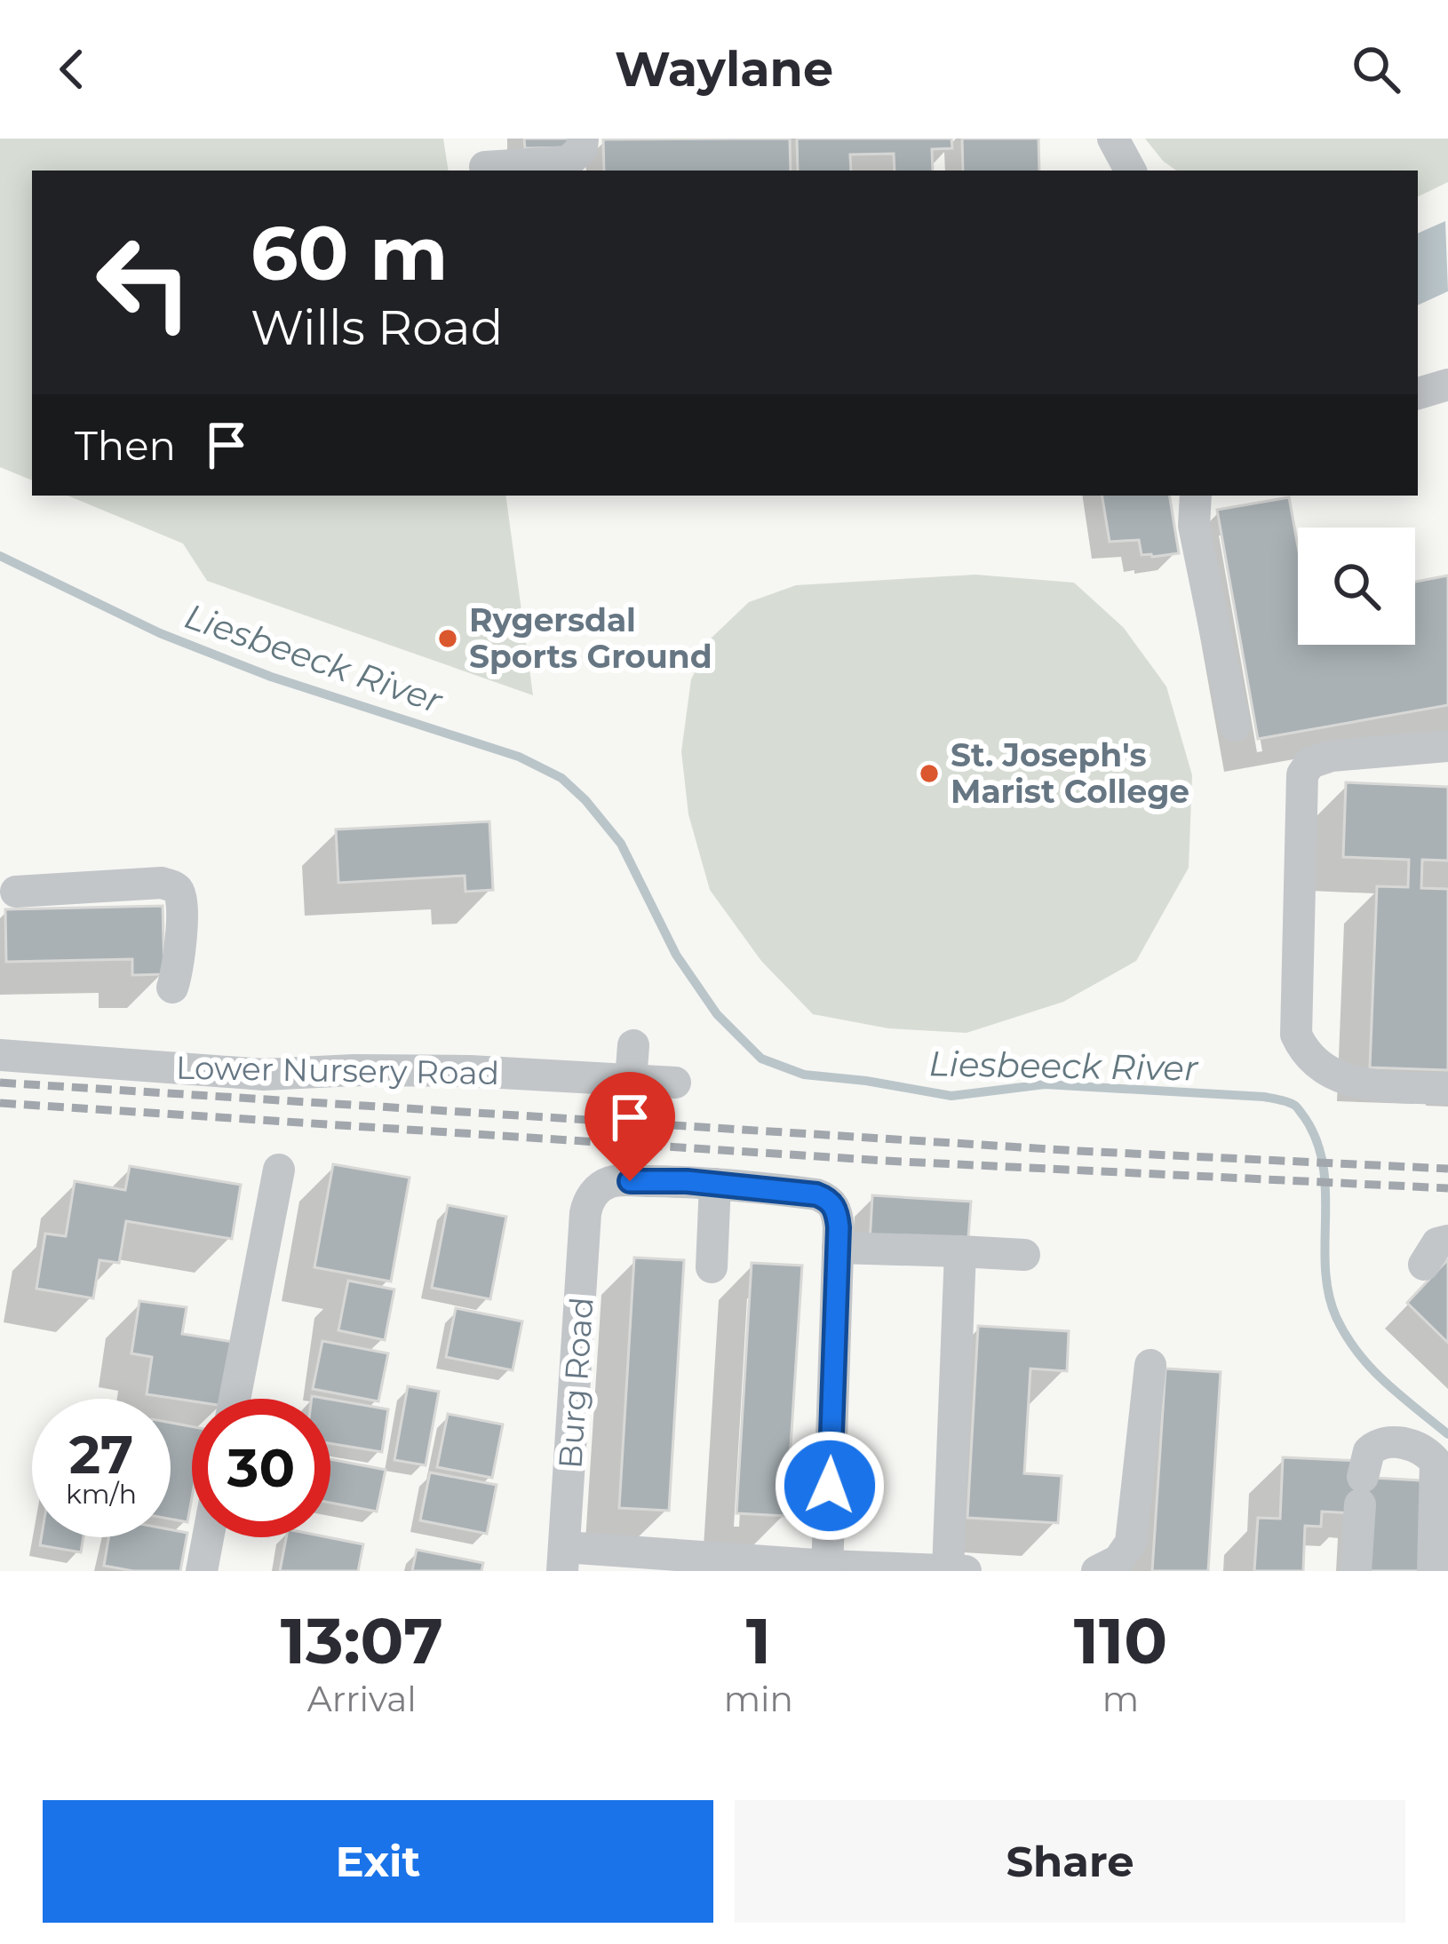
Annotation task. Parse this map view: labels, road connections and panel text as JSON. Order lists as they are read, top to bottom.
{
  "streets": {
    "street": ["Lower Nursery Road", "Burg Road"]
  },
  "water": ["Liesbeeck River"],
  "places": ["Rygersdal Sports Ground", "St. Joseph's Marist College"],
  "page": {
    "header": "Waylane",
    "turn": ["60 m", "Wills Road"],
    "then": "Then",
    "speed": "27 km/h",
    "limit": "30",
    "eta": [
      "13:07",
      "Arrival",
      "1",
      "min",
      "110",
      "m"
    ],
    "buttons": ["Exit", "Share"]
  }
}
